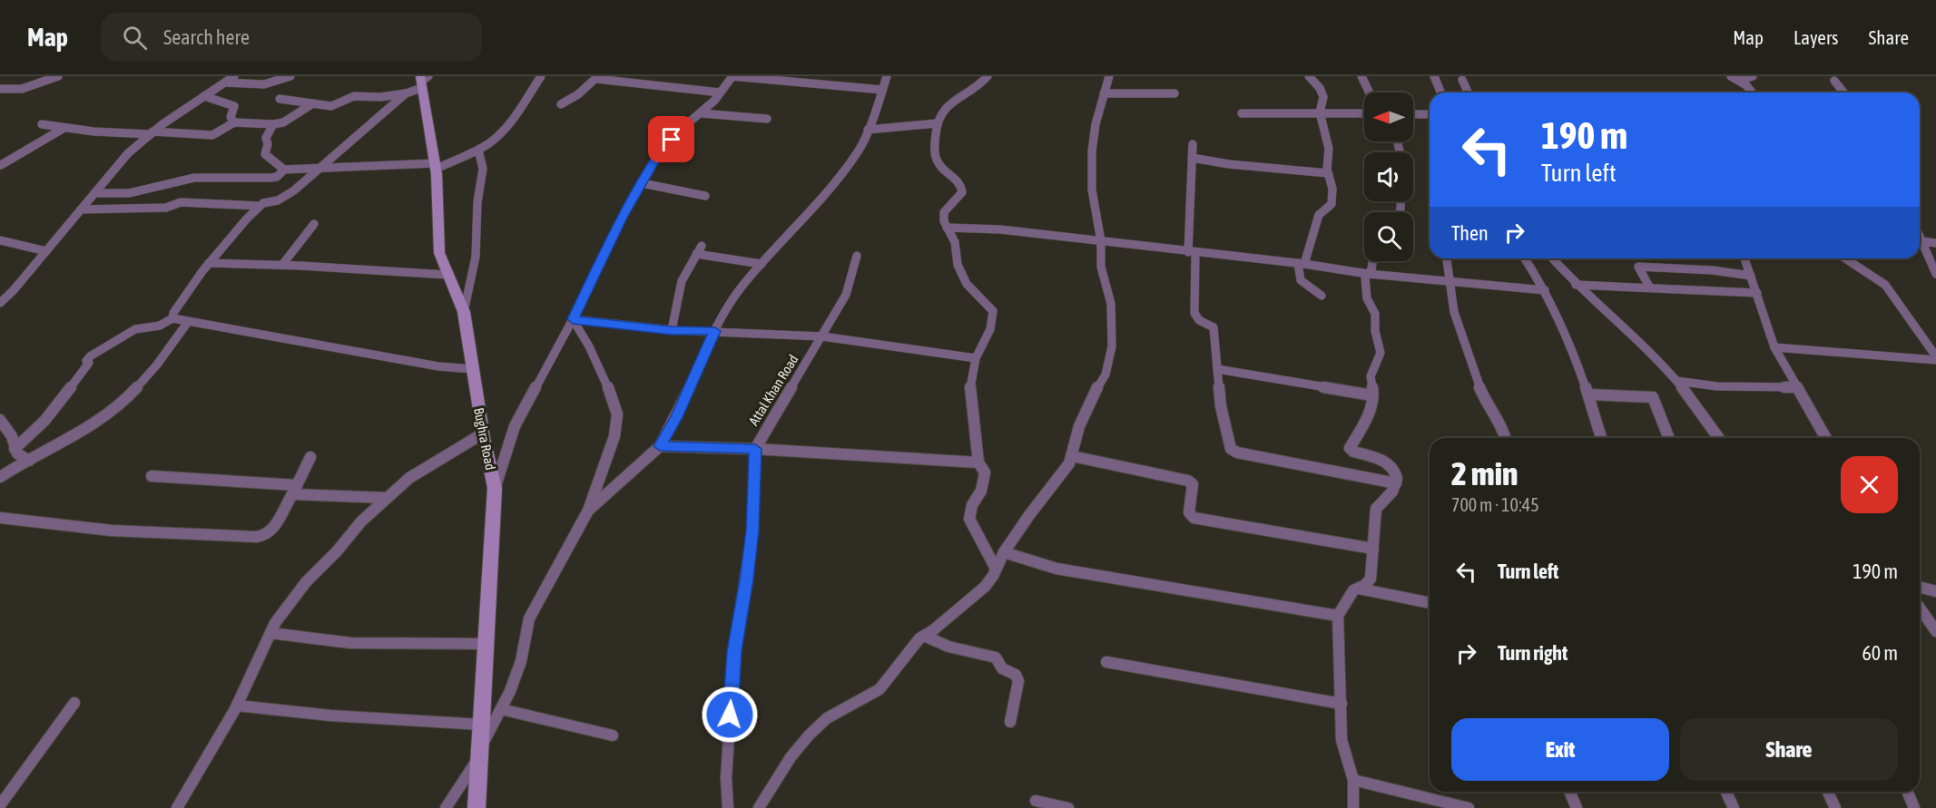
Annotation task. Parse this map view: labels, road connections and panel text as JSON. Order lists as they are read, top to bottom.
{
  "streets": {
    "street": ["Attal Khan Road", "Bughra Road"]
  },
  "north": "left",
  "page": {
    "header": "Map",
    "search": "Search here",
    "nav": ["Map", "Layers", "Share"],
    "turn": ["190 m", "Turn left"],
    "then": "Then",
    "heading": ["2 min", "700 m · 10:45"],
    "list": [
      {
        "name": "Turn left",
        "value": "190 m"
      },
      {
        "name": "Turn right",
        "value": "60 m"
      }
    ],
    "buttons": ["Exit", "Share"]
  }
}
